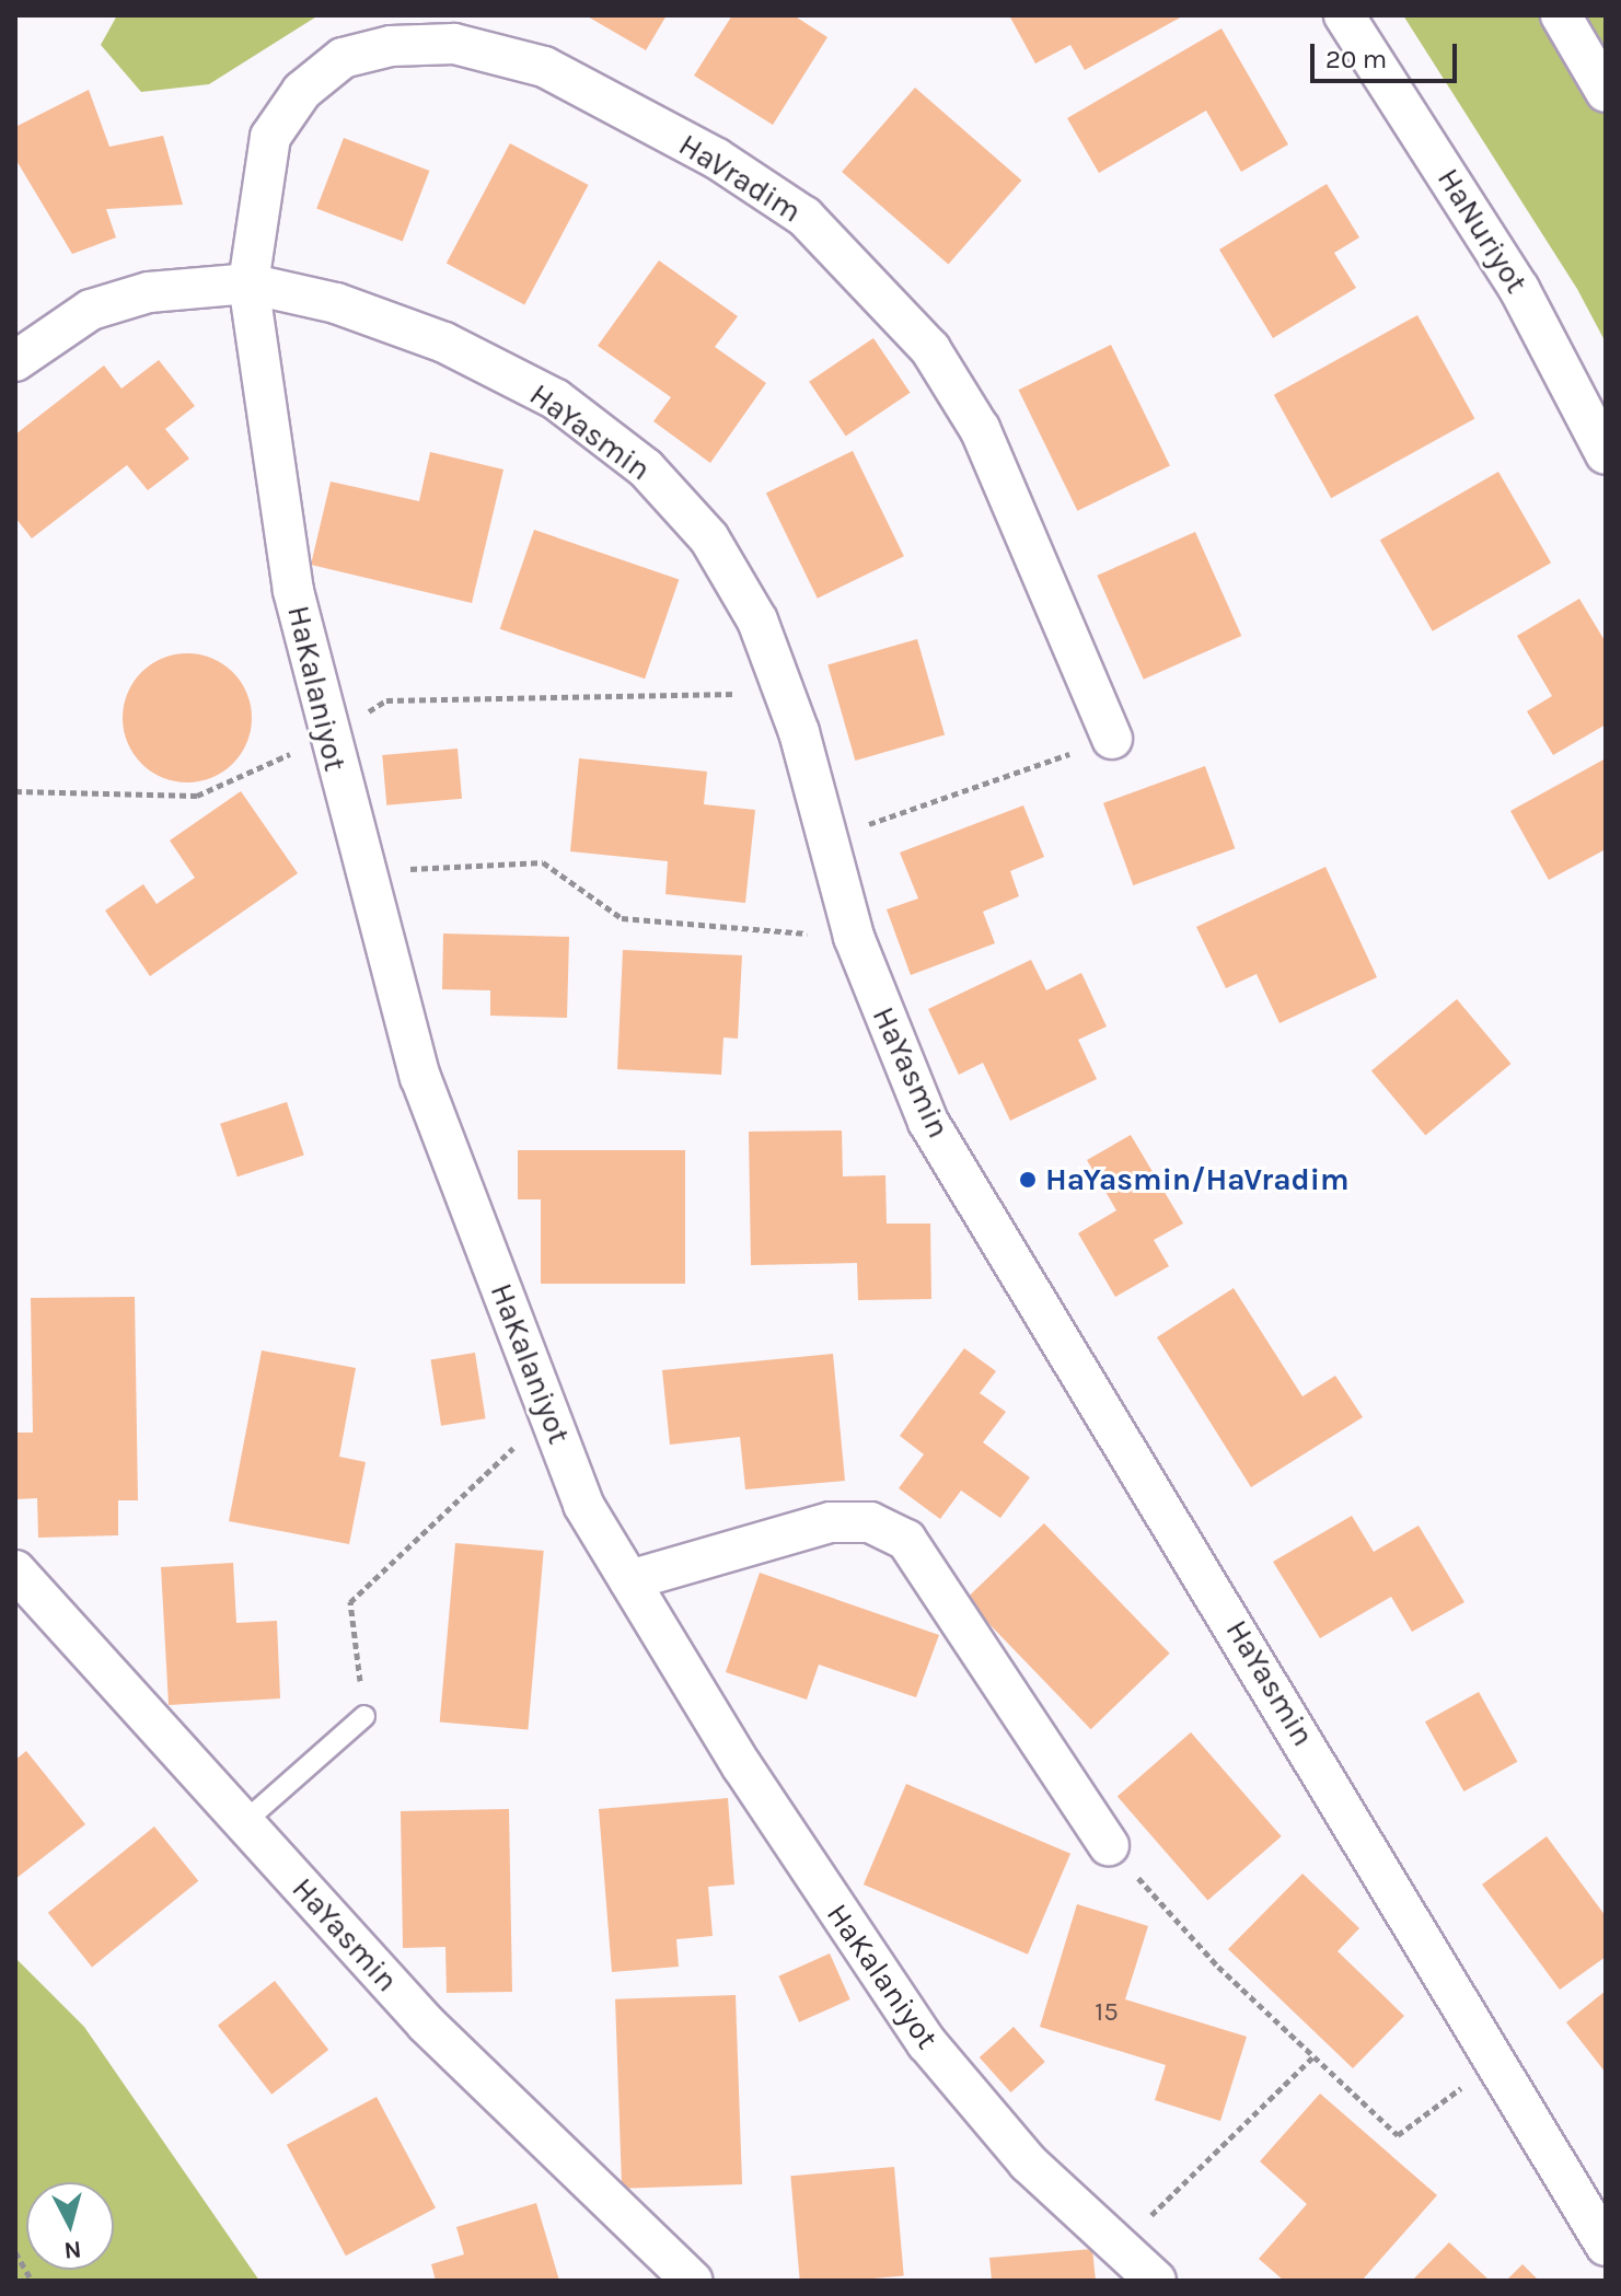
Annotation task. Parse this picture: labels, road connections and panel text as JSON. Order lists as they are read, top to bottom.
{
  "streets": {
    "street": [
      "HaVradim",
      "HaNuriyot",
      "HaYasmin",
      "HaKalaniyot"
    ]
  },
  "crossings": [
    ["HaVradim", "HaYasmin"],
    ["HaVradim", "HaKalaniyot"],
    ["HaYasmin", "HaKalaniyot"]
  ],
  "places": ["HaYasmin/HaVradim"],
  "house_numbers": ["15"],
  "scale_bar": "20 m",
  "north": "bottom"
}
